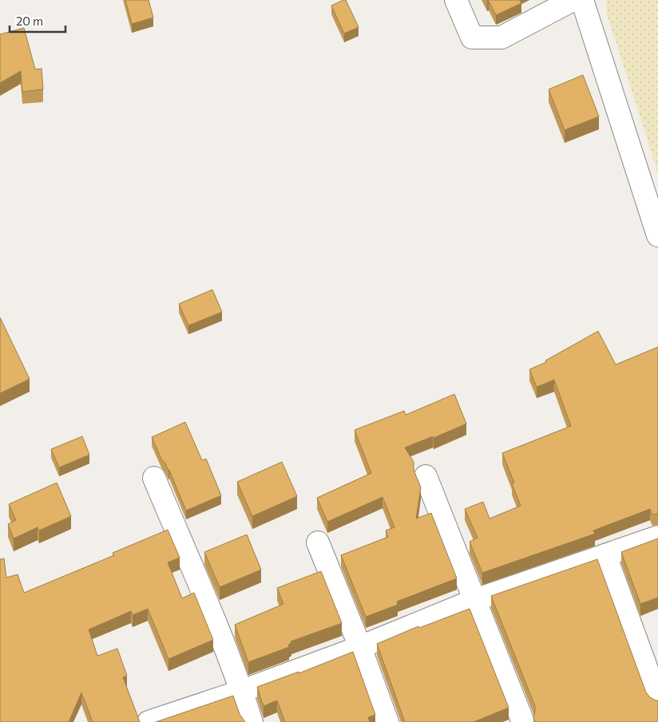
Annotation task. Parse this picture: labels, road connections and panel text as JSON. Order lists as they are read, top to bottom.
{
  "scale_bar": "20 m"
}
